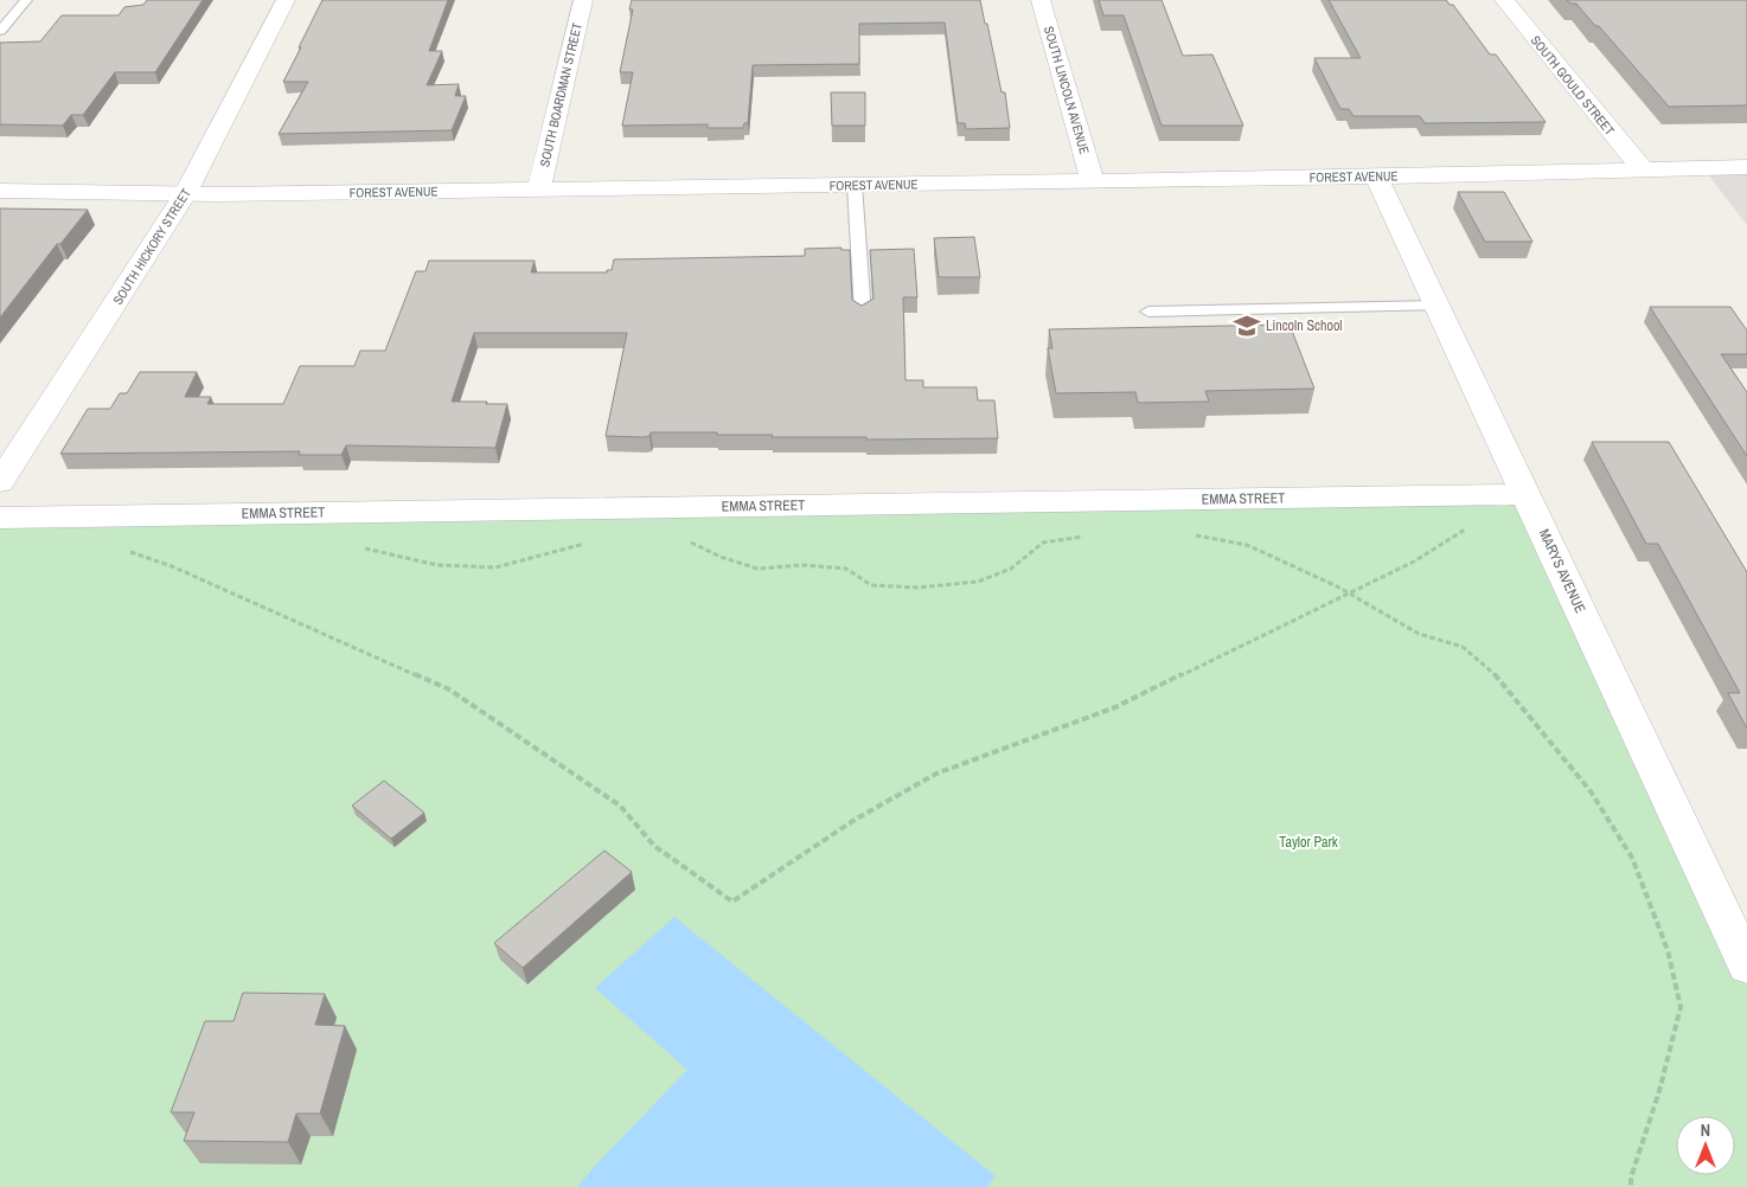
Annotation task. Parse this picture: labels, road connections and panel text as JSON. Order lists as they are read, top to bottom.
{
  "streets": {
    "street": [
      "SOUTH GOULD STREET",
      "SOUTH LINCOLN AVENUE",
      "SOUTH BOARDMAN STREET",
      "FOREST AVENUE",
      "SOUTH HICKORY STREET",
      "EMMA STREET",
      "MARYS AVENUE"
    ]
  },
  "crossings": [
    ["SOUTH GOULD STREET", "FOREST AVENUE"],
    ["SOUTH LINCOLN AVENUE", "FOREST AVENUE"],
    ["SOUTH BOARDMAN STREET", "FOREST AVENUE"],
    ["FOREST AVENUE", "SOUTH HICKORY STREET"],
    ["FOREST AVENUE", "MARYS AVENUE"],
    ["EMMA STREET", "MARYS AVENUE"]
  ],
  "parks": ["Taylor Park"],
  "places": {
    "school or university": ["Lincoln School"]
  },
  "north": "top"
}
